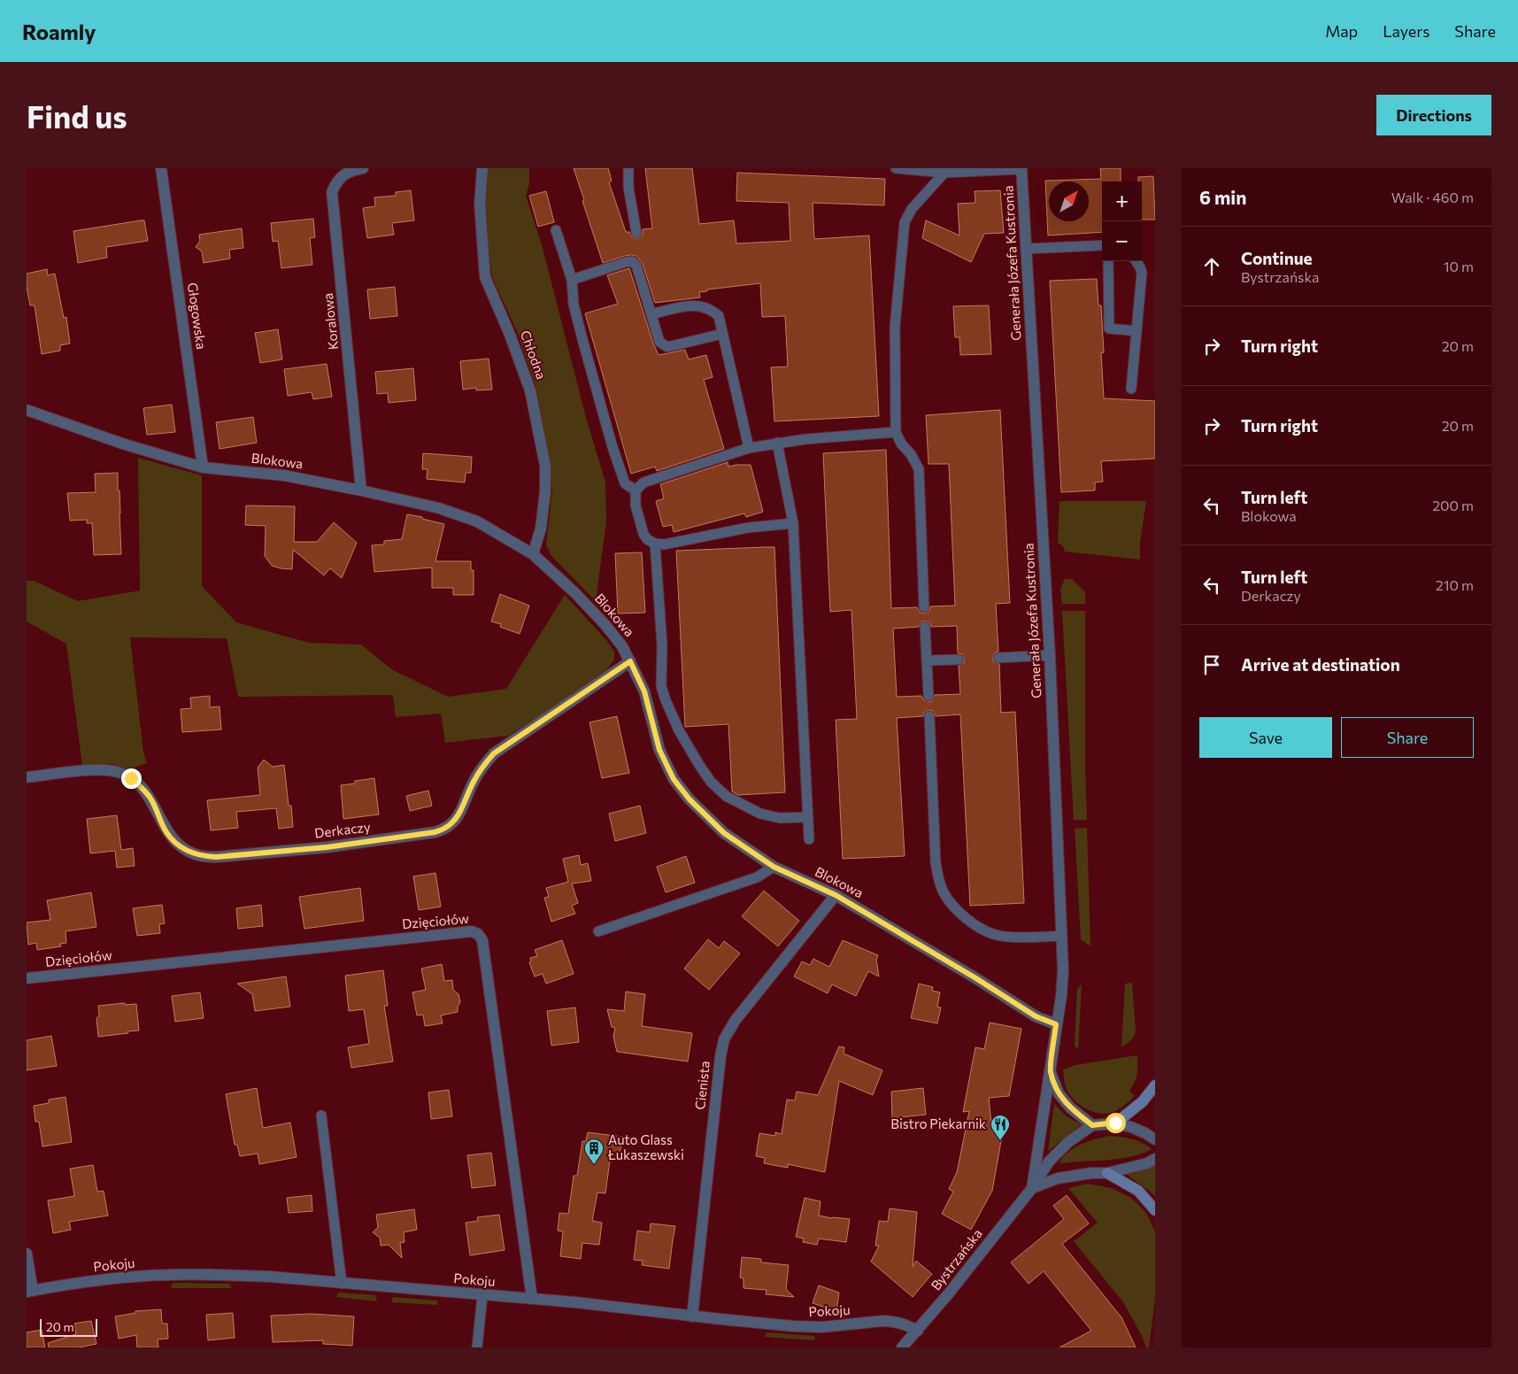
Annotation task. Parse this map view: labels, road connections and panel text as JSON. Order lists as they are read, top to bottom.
{
  "streets": {
    "street": [
      "Generała Józefa Kustronia",
      "Głogowska",
      "Koralowa",
      "Chłodna",
      "Blokowa",
      "Derkaczy",
      "Dzięciołów",
      "Cienista",
      "Bystrzańska",
      "Pokoju"
    ]
  },
  "crossings": [
    ["Generała Józefa Kustronia", "Blokowa"],
    ["Generała Józefa Kustronia", "Bystrzańska"],
    ["Głogowska", "Blokowa"],
    ["Koralowa", "Blokowa"],
    ["Chłodna", "Blokowa"],
    ["Blokowa", "Derkaczy"],
    ["Blokowa", "Cienista"],
    ["Dzięciołów", "Pokoju"],
    ["Cienista", "Pokoju"],
    ["Bystrzańska", "Pokoju"]
  ],
  "places": {
    "restaurant": ["Bistro Piekarnik"],
    "building": ["Auto Glass Łukaszewski"]
  },
  "scale_bar": "20 m",
  "north": "top right",
  "page": {
    "header": "Roamly",
    "nav": ["Map", "Layers", "Share"],
    "buttons": [
      "Directions",
      ["Save", "Share"]
    ],
    "title": "Find us",
    "heading": ["6 min", "Walk · 460 m"],
    "map_buttons": ["+", "−"],
    "list": [
      ["Continue", "Bystrzańska", "10 m"],
      ["Turn right", "20 m"],
      ["Turn right", "20 m"],
      ["Turn left", "Blokowa", "200 m"],
      ["Turn left", "Derkaczy", "210 m"],
      "Arrive at destination"
    ],
    "scale": "20 m"
  }
}
